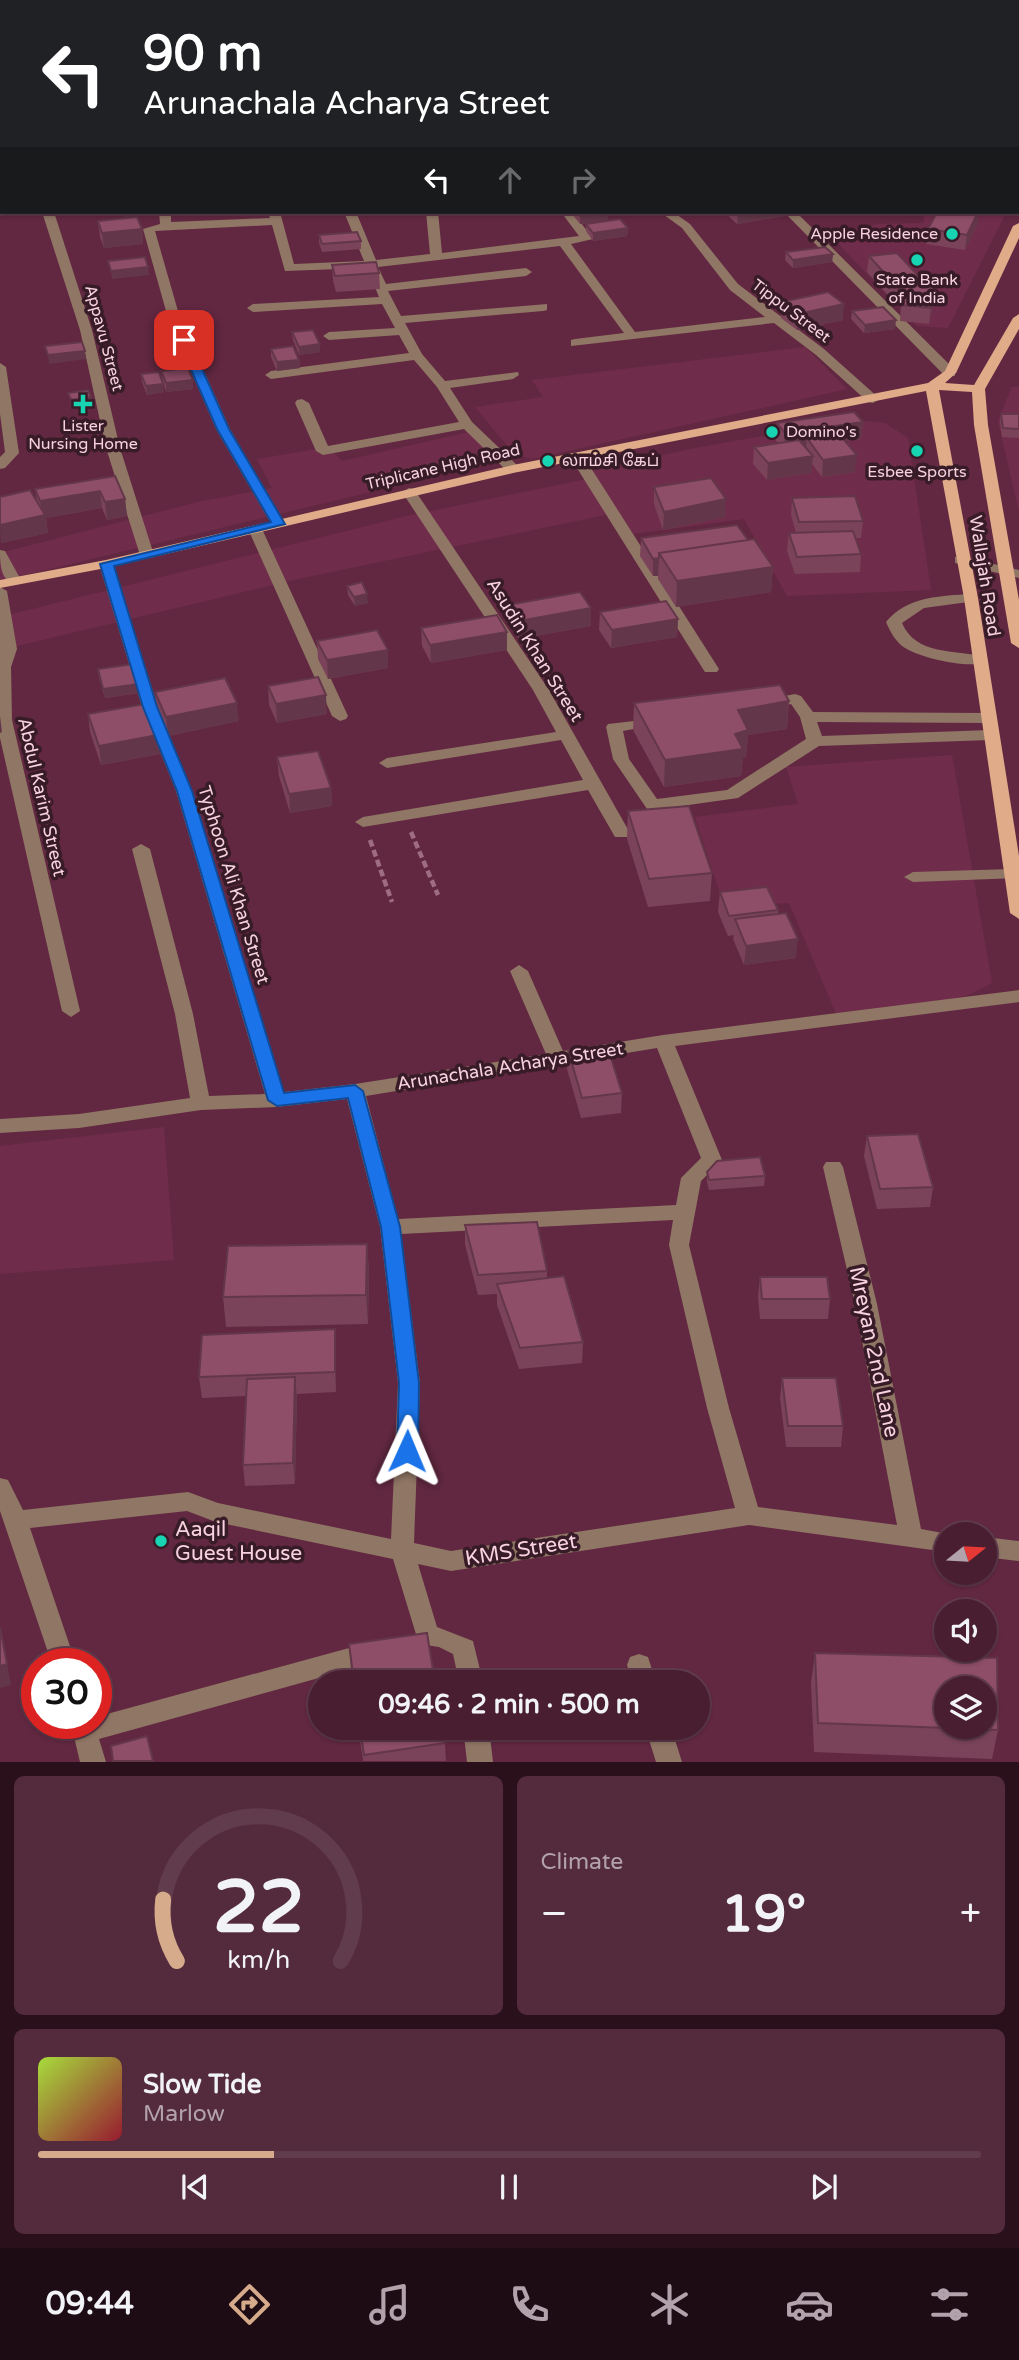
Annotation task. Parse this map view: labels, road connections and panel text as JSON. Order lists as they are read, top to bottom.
{
  "streets": {
    "main road": ["Triplicane High Road", "Wallajah Road"],
    "street": [
      "Tippu Street",
      "Appavu Street",
      "Asudin Khan Street",
      "Abdul Karim Street",
      "Typhoon Ali Khan Street",
      "Arunachala Acharya Street",
      "Mreyan 2nd Lane",
      "KMS Street"
    ]
  },
  "crossings": [
    ["Tippu Street", "Triplicane High Road"],
    ["Appavu Street", "Triplicane High Road"],
    ["Triplicane High Road", "Wallajah Road"],
    ["Triplicane High Road", "Asudin Khan Street"],
    ["Triplicane High Road", "Typhoon Ali Khan Street"],
    ["Typhoon Ali Khan Street", "Arunachala Acharya Street"],
    ["Mreyan 2nd Lane", "KMS Street"]
  ],
  "places": {
    "other": [
      "Apple Residence",
      "State Bank of India",
      "Domino's",
      "Esbee Sports",
      "லாம்சி கேப்",
      "Aaqil Guest House"
    ],
    "health": ["Lister Nursing Home"]
  },
  "north": "right",
  "page": {
    "turn": ["90 m", "Arunachala Acharya Street"],
    "limit": "30",
    "trip": "09:46 · 2 min · 500 m",
    "tile": "Climate",
    "heat": ["−", "19°", "+"],
    "song": ["Slow Tide", "Marlow"],
    "tabs": "09:44",
    "gauge": ["22", "km/h"]
  }
}
